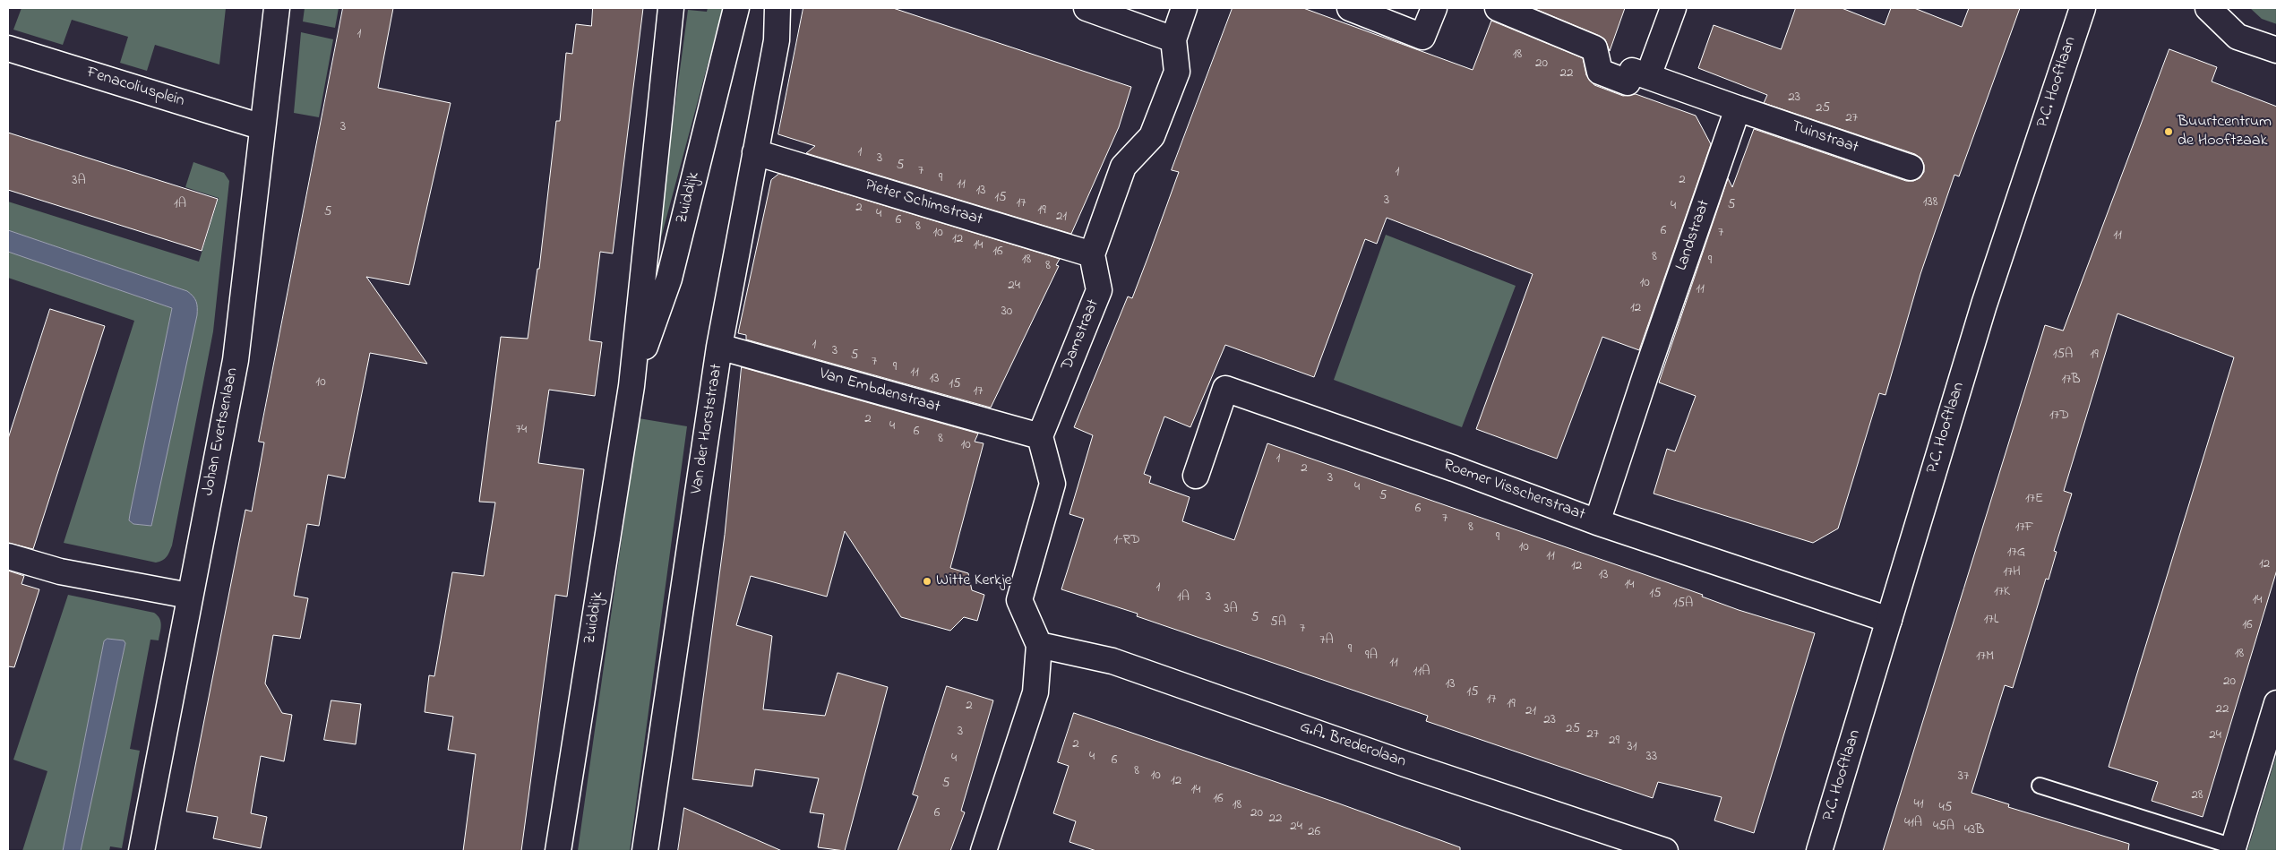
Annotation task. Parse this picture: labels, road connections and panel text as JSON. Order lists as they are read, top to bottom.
{
  "streets": {
    "street": [
      "P.C. Hooftlaan",
      "Fenacoliusplein",
      "Tuinstraat",
      "Zuiddijk",
      "Pieter Schimstraat",
      "Landstraat",
      "Damstraat",
      "Van Embdenstraat",
      "Van der Horststraat",
      "Johan Evertsenlaan",
      "Roemer Visscherstraat",
      "G.A. Brederolaan"
    ]
  },
  "crossings": [
    ["P.C. Hooftlaan", "Roemer Visscherstraat"],
    ["Fenacoliusplein", "Johan Evertsenlaan"],
    ["Tuinstraat", "Landstraat"],
    ["Pieter Schimstraat", "Damstraat"],
    ["Pieter Schimstraat", "Van der Horststraat"],
    ["Landstraat", "Roemer Visscherstraat"],
    ["Damstraat", "Van Embdenstraat"],
    ["Van Embdenstraat", "Van der Horststraat"]
  ],
  "places": ["Buurtcentrum de Hooftzaak", "Witte Kerkje"],
  "house_numbers": [
    "1",
    "18",
    "20",
    "22",
    "23",
    "25",
    "27",
    "3",
    "1",
    "3",
    "5",
    "7",
    "1",
    "9",
    "2",
    "3A",
    "11",
    "13",
    "15",
    "3",
    "138",
    "17",
    "1A",
    "5",
    "4",
    "2",
    "19",
    "5",
    "4",
    "21",
    "6",
    "8",
    "6",
    "10",
    "7",
    "11",
    "12",
    "14",
    "16",
    "8",
    "18",
    "9",
    "8",
    "10",
    "24",
    "11",
    "12",
    "30",
    "1",
    "3",
    "15A",
    "19",
    "5",
    "7",
    "9",
    "11",
    "13",
    "17B",
    "10",
    "15",
    "17",
    "17D",
    "2",
    "4",
    "74",
    "6",
    "8",
    "10",
    "1",
    "2",
    "3",
    "4",
    "5",
    "17E",
    "6",
    "7",
    "8",
    "17F",
    "9",
    "1-RD",
    "10",
    "17G",
    "11",
    "12",
    "12",
    "17H",
    "13",
    "14",
    "1",
    "17K",
    "15",
    "1A",
    "3",
    "14",
    "15A",
    "3A",
    "5",
    "17L",
    "5A",
    "16",
    "7",
    "7A",
    "9",
    "18",
    "9A",
    "17M",
    "11",
    "11A",
    "20",
    "13",
    "15",
    "17",
    "19",
    "2",
    "22",
    "21",
    "23",
    "25",
    "3",
    "27",
    "24",
    "29",
    "2",
    "31",
    "4",
    "33",
    "4",
    "6",
    "8",
    "10",
    "37",
    "12",
    "5",
    "14",
    "28",
    "16",
    "41",
    "18",
    "45",
    "6",
    "20",
    "22",
    "41A",
    "24",
    "45A",
    "43B",
    "26"
  ]
}
